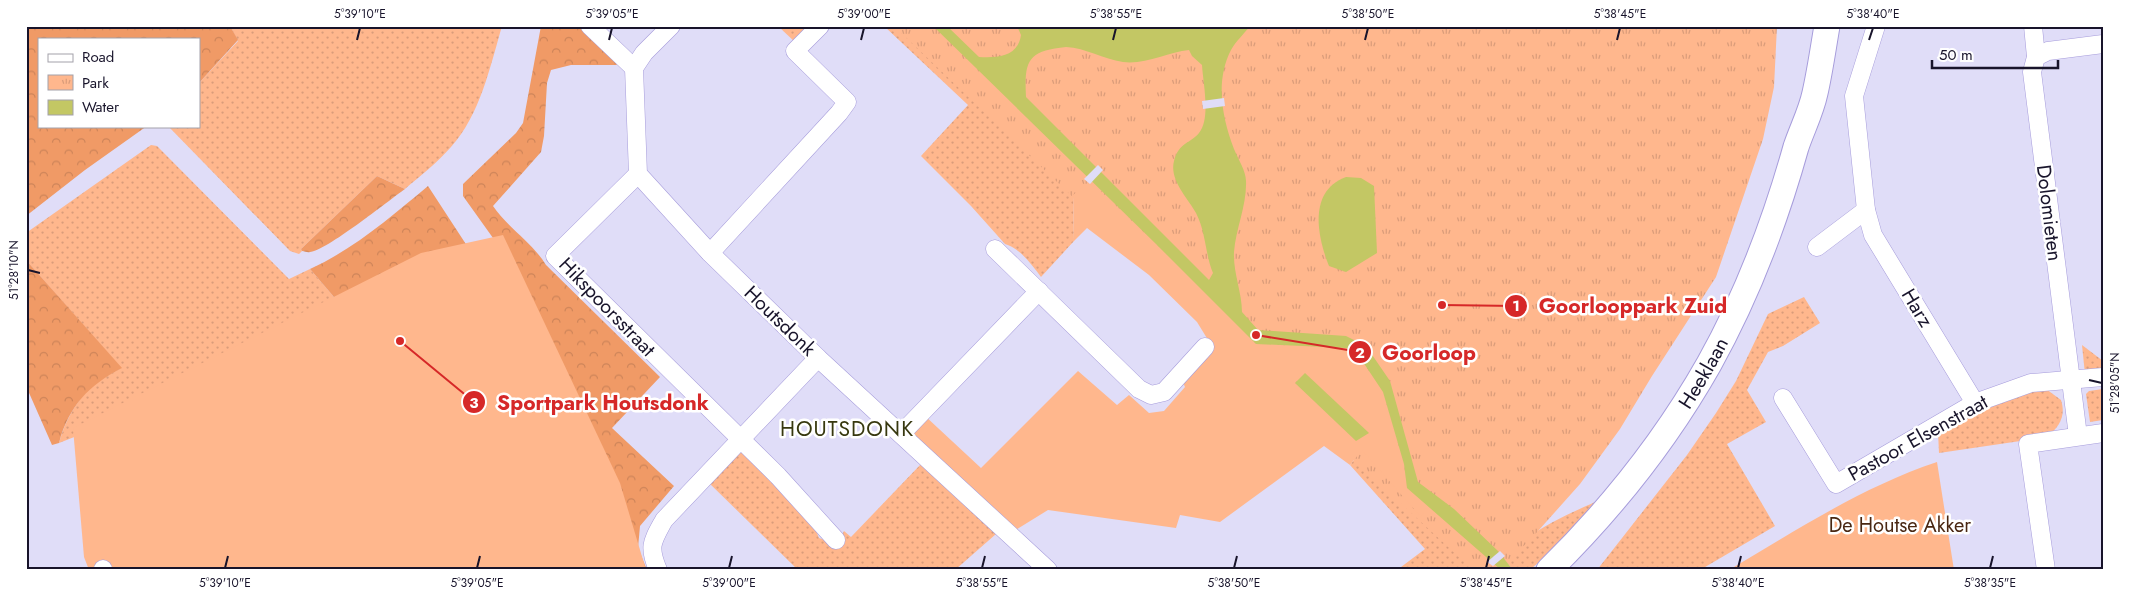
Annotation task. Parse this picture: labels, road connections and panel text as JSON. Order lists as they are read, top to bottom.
{
  "streets": {
    "main road": ["Heeklaan"],
    "street": [
      "Dolomieten",
      "Hikspoorsstraat",
      "Harz",
      "Houtsdonk",
      "Pastoor Elsenstraat"
    ]
  },
  "crossings": [
    ["Dolomieten", "Pastoor Elsenstraat"],
    ["Hikspoorsstraat", "Houtsdonk"],
    ["Harz", "Pastoor Elsenstraat"]
  ],
  "districts": ["HOUTSDONK"],
  "parks": ["De Houtse Akker"],
  "places": ["Goorlooppark Zuid", "Goorloop", "Sportpark Houtsdonk"],
  "legend": ["Road", "Park", "Water"],
  "scale_bar": "50 m",
  "coordinates": [
    "5°39'10\"E",
    "5°39'05\"E",
    "5°39'00\"E",
    "5°38'55\"E",
    "5°38'50\"E",
    "5°38'45\"E",
    "5°38'40\"E",
    "51°28'10\"N",
    "51°28'05\"N",
    "5°38'35\"E"
  ]
}
